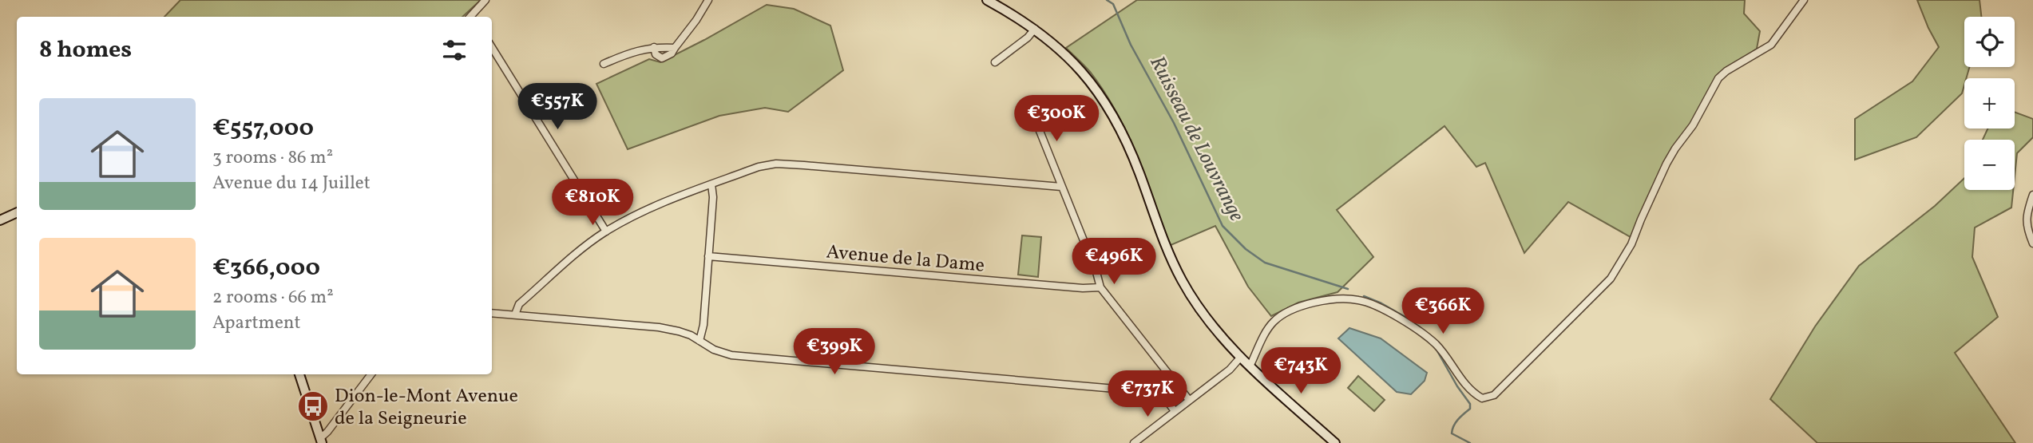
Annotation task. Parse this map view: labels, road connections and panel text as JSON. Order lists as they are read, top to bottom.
{
  "streets": {
    "street": ["Avenue de la Dame"]
  },
  "water": ["Ruisseau de Louvrange"],
  "places": {
    "bus stop": ["Dion-le-Mont Avenue de la Seigneurie"]
  },
  "page": {
    "map_buttons": ["+", "−"],
    "heading": "8 homes",
    "price": [
      "€557K",
      "€300K",
      "€810K",
      "€496K",
      "€366K",
      "€399K",
      "€743K",
      "€737K"
    ],
    "list": [
      {
        "name": "€557,000",
        "note": "3 rooms · 86 m² · Avenue du 14 Juillet"
      },
      {
        "name": "€366,000",
        "note": "2 rooms · 66 m² · Apartment"
      }
    ]
  }
}
